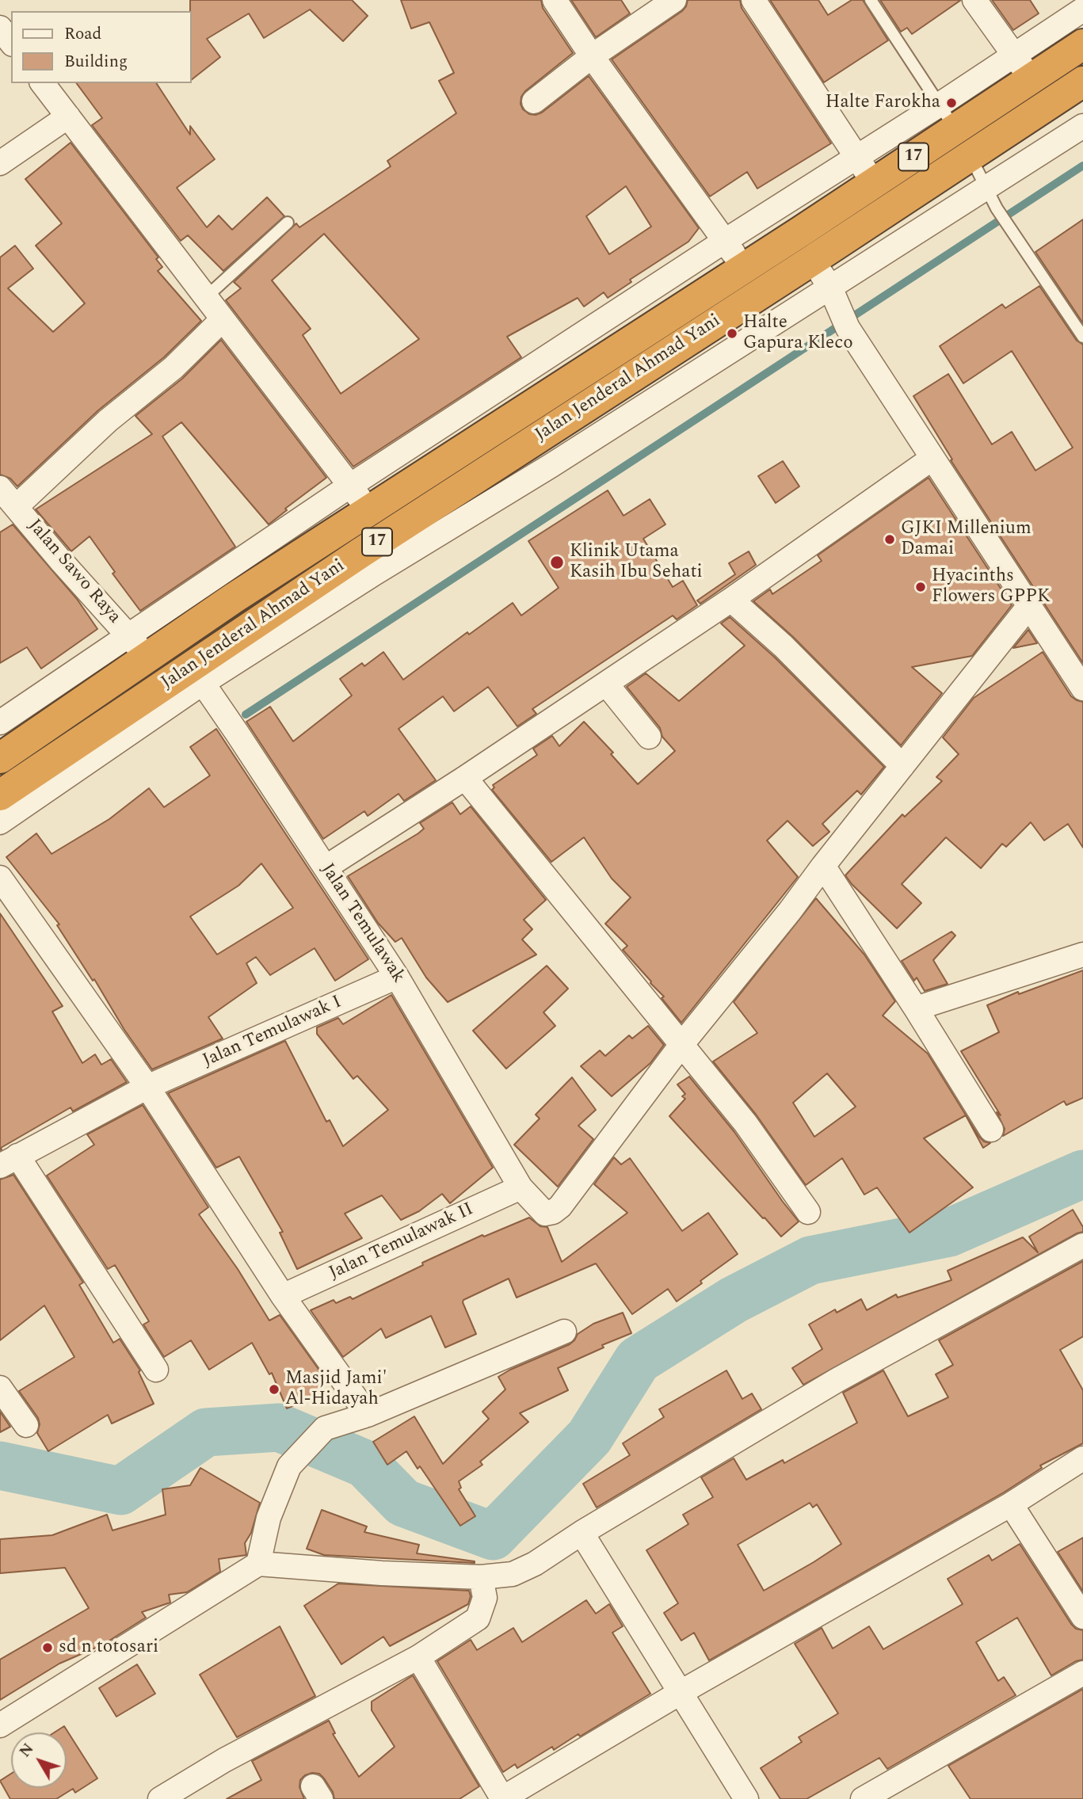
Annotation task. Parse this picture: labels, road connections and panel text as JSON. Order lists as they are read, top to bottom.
{
  "streets": {
    "highway": ["17", "Jalan Jenderal Ahmad Yani"],
    "street": [
      "Jalan Sawo Raya",
      "Jalan Temulawak",
      "Jalan Temulawak I",
      "Jalan Temulawak II"
    ]
  },
  "crossings": [
    ["17", "Jalan Jenderal Ahmad Yani"],
    ["Jalan Jenderal Ahmad Yani", "Jalan Sawo Raya"],
    ["Jalan Jenderal Ahmad Yani", "Jalan Temulawak"],
    ["Jalan Temulawak", "Jalan Temulawak I"],
    ["Jalan Temulawak", "Jalan Temulawak II"]
  ],
  "places": [
    "Halte Farokha",
    "Halte Gapura Kleco",
    "GJKI Millenium Damai",
    "Klinik Utama Kasih Ibu Sehati",
    "Hyacinths Flowers GPPK",
    "Masjid Jami' Al-Hidayah",
    "sd n totosari"
  ],
  "legend": ["Road", "Building"],
  "north": "top left"
}
